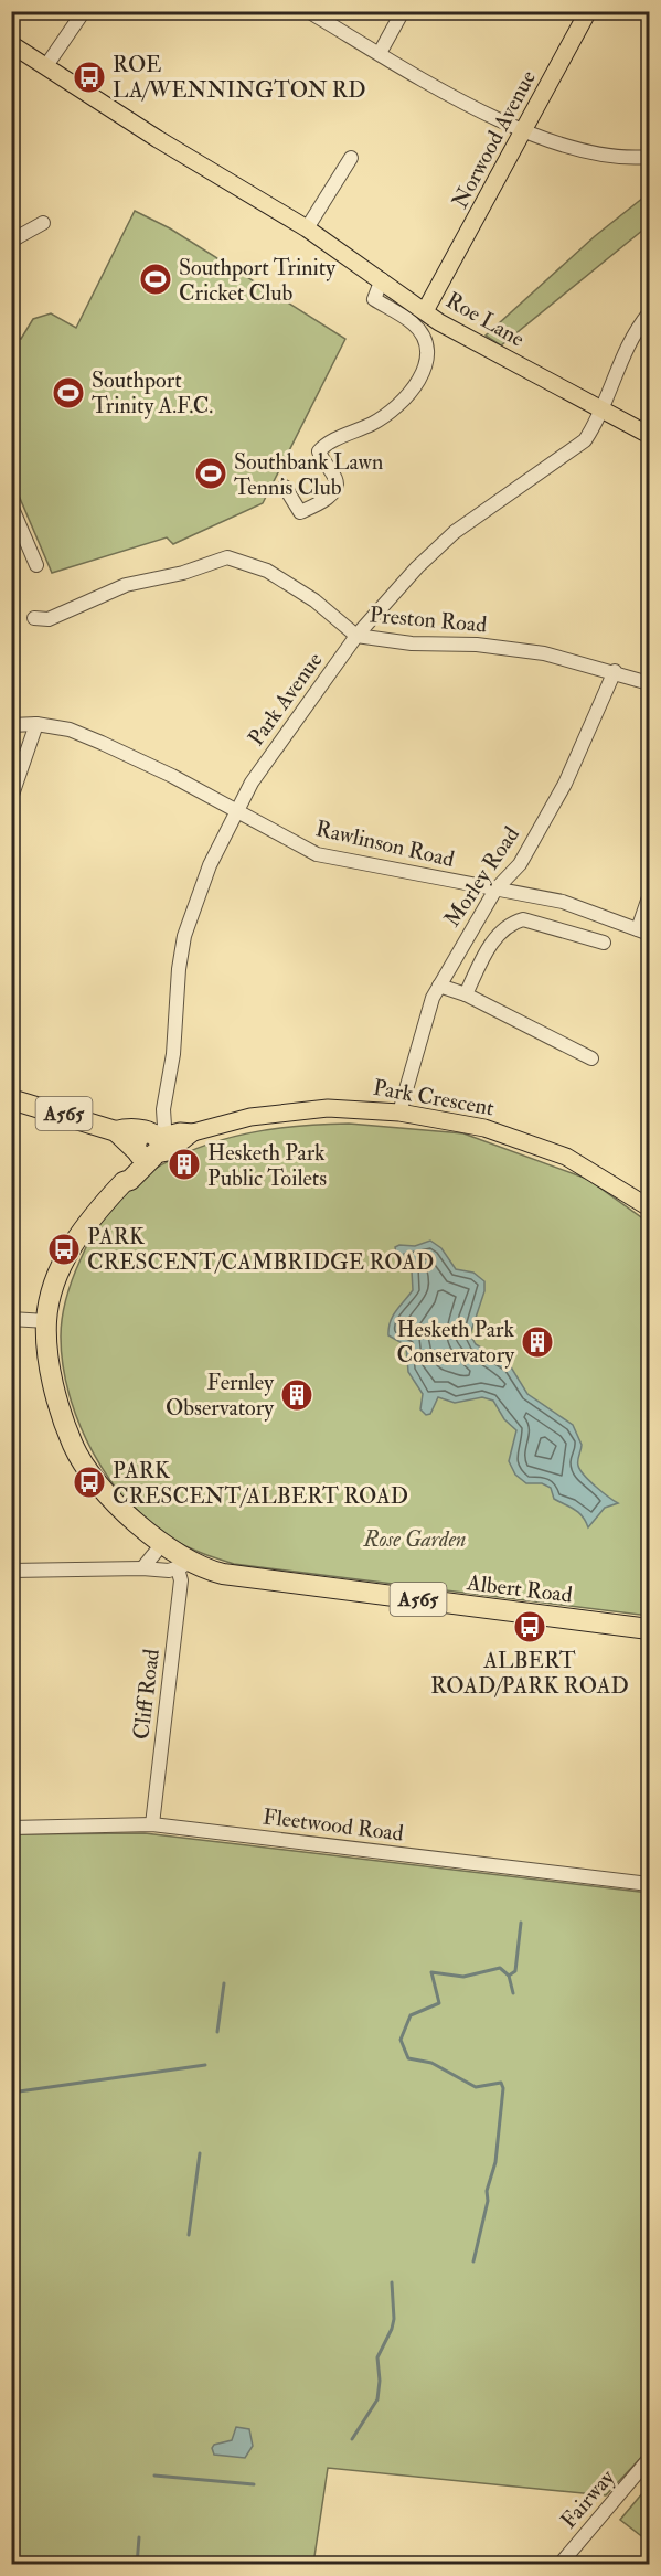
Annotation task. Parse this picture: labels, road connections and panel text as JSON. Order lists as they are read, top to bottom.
{
  "streets": {
    "highway": ["A565", "Albert Road"],
    "main road": ["Norwood Avenue", "Roe Lane", "Park Crescent"],
    "street": [
      "Preston Road",
      "Park Avenue",
      "Rawlinson Road",
      "Morley Road",
      "Cliff Road",
      "Fleetwood Road",
      "Fairway"
    ]
  },
  "crossings": [
    ["Norwood Avenue", "Roe Lane"],
    ["Roe Lane", "Park Avenue"],
    ["Preston Road", "Park Avenue"],
    ["Preston Road", "Morley Road"],
    ["Park Avenue", "Rawlinson Road"],
    ["Park Avenue", "Park Crescent"],
    ["Park Avenue", "A565"],
    ["Rawlinson Road", "Morley Road"],
    ["Morley Road", "Park Crescent"],
    ["Park Crescent", "A565"],
    ["A565", "Albert Road"],
    ["A565", "Cliff Road"],
    ["Albert Road", "Cliff Road"],
    ["Cliff Road", "Fleetwood Road"]
  ],
  "parks": ["Rose Garden"],
  "places": {
    "bus stop": [
      "ROE LA/WENNINGTON RD",
      "PARK CRESCENT/CAMBRIDGE ROAD",
      "PARK CRESCENT/ALBERT ROAD",
      "ALBERT ROAD/PARK ROAD"
    ],
    "sports": ["Southport Trinity Cricket Club", "Southport Trinity A.F.C.", "Southbank Lawn Tennis Club"],
    "building": ["Hesketh Park Public Toilets", "Hesketh Park Conservatory", "Fernley Observatory"]
  }
}
